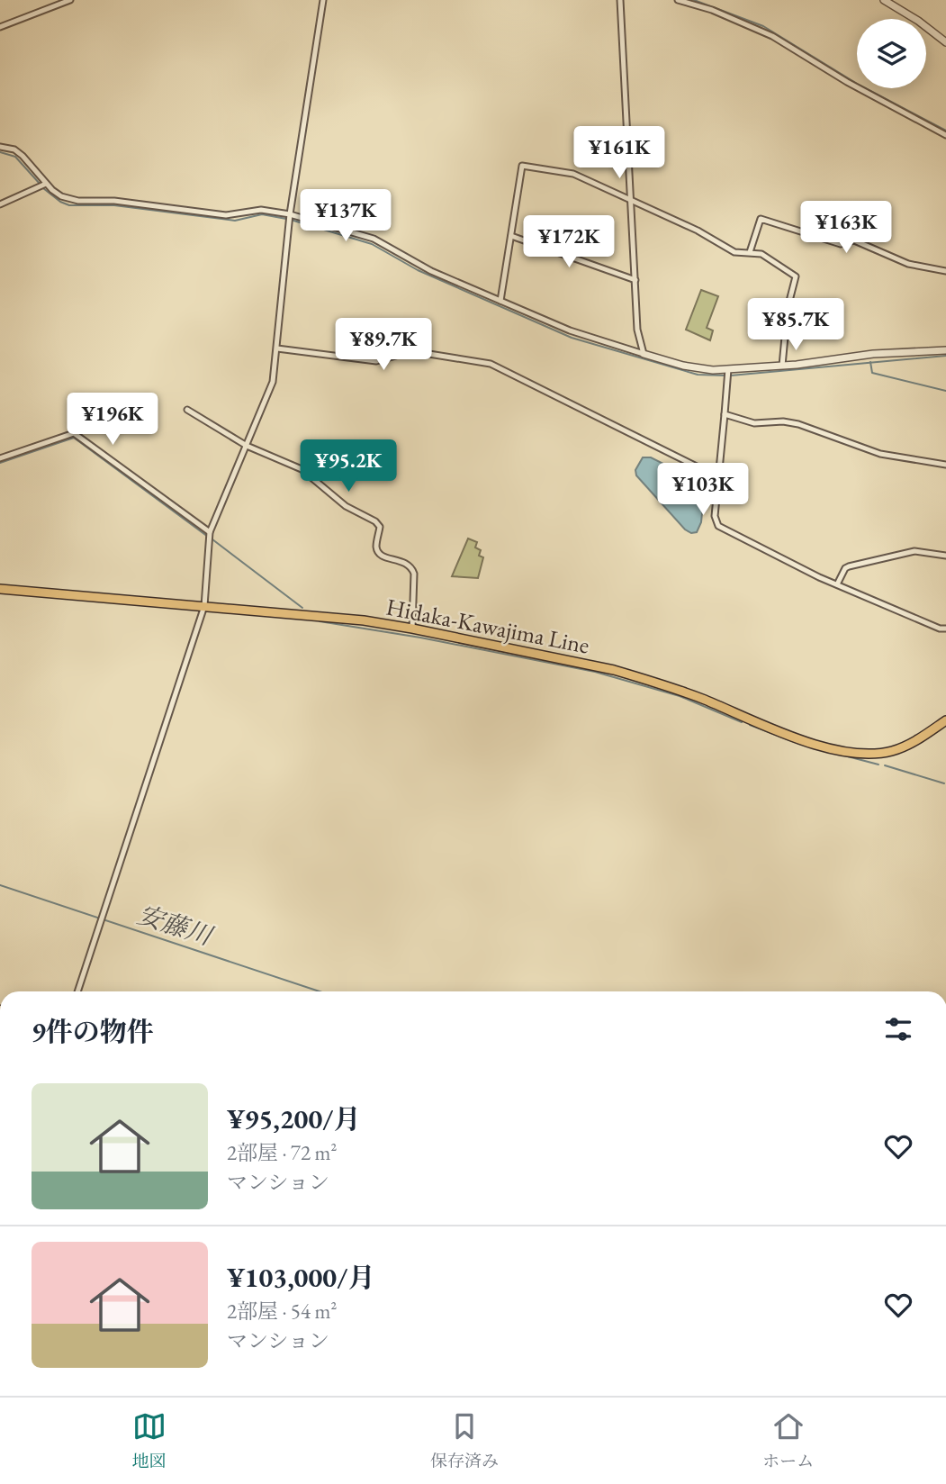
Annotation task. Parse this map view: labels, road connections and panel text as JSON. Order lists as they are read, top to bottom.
{
  "streets": {
    "main road": ["Hidaka-Kawajima Line"]
  },
  "water": ["安藤川"],
  "page": {
    "price": [
      "¥161K",
      "¥137K",
      "¥163K",
      "¥172K",
      "¥85.7K",
      "¥89.7K",
      "¥196K",
      "¥95.2K",
      "¥103K"
    ],
    "heading": "9件の物件",
    "list": [
      {
        "name": "¥95,200/月",
        "note": "2部屋 · 72 m² · マンション"
      },
      {
        "name": "¥103,000/月",
        "note": "2部屋 · 54 m² · マンション"
      }
    ],
    "tabs": ["地図", "保存済み", "ホーム"]
  }
}
